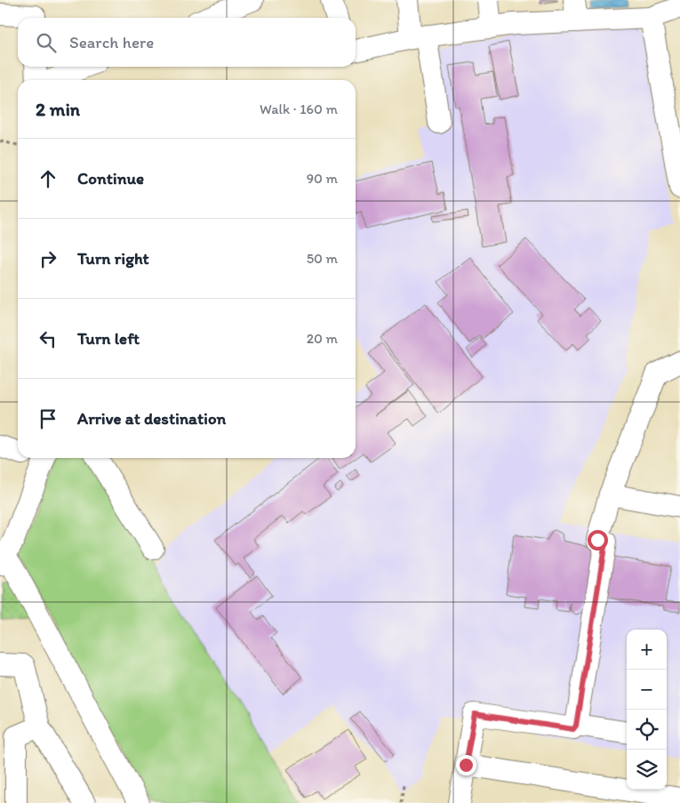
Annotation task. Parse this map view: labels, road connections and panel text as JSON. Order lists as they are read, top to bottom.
{
  "page": {
    "search": "Search here",
    "heading": ["2 min", "Walk · 160 m"],
    "list": [
      ["Continue", "90 m"],
      ["Turn right", "50 m"],
      ["Turn left", "20 m"],
      "Arrive at destination"
    ],
    "map_buttons": ["+", "−"]
  }
}
